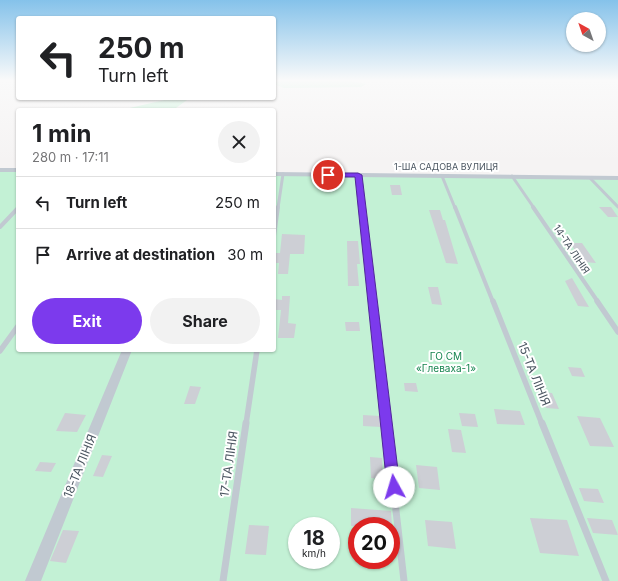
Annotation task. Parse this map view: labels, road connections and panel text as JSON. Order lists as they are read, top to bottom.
{
  "streets": {
    "street": ["1-ША САДОВА ВУЛИЦЯ", "18-ТА ЛІНІЯ"],
    "lane": ["14-ТА ЛІНІЯ", "15-ТА ЛІНІЯ", "17-ТА ЛІНІЯ"]
  },
  "crossings": [
    ["1-ША САДОВА ВУЛИЦЯ", "14-ТА ЛІНІЯ"],
    ["1-ША САДОВА ВУЛИЦЯ", "15-ТА ЛІНІЯ"]
  ],
  "parks": ["ГО СМ «Глеваха-1»"],
  "north": "top left",
  "page": {
    "turn": ["250 m", "Turn left"],
    "heading": ["1 min", "280 m · 17:11"],
    "list": [
      {
        "name": "Turn left",
        "value": "250 m"
      },
      {
        "name": "Arrive at destination",
        "value": "30 m"
      }
    ],
    "buttons": ["Exit", "Share"],
    "speed": "18 km/h",
    "limit": "20"
  }
}
